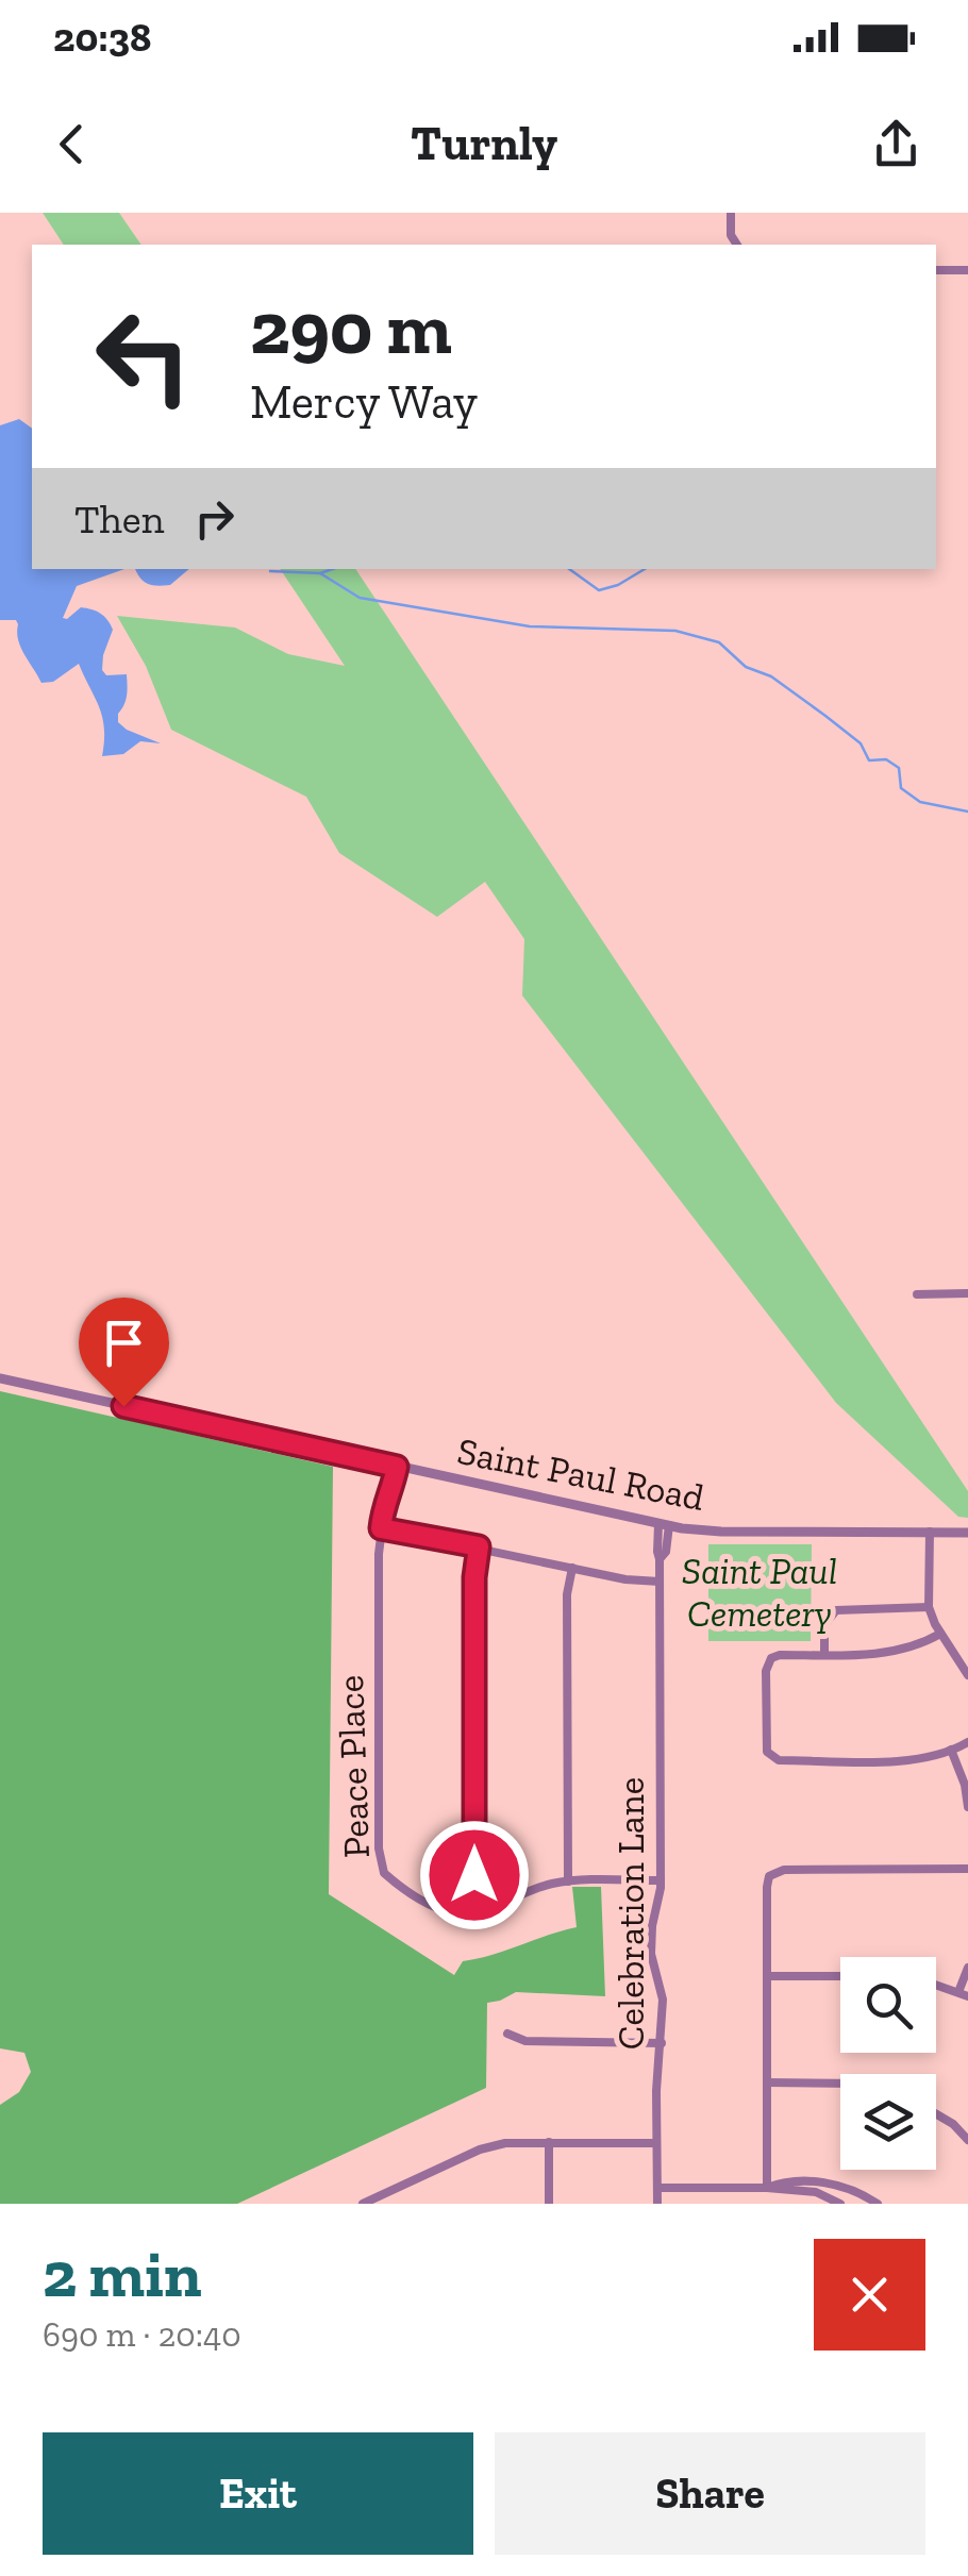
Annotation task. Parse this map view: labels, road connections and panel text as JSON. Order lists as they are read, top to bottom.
{
  "streets": {
    "street": ["Saint Paul Road", "Peace Place", "Celebration Lane"]
  },
  "crossings": [
    ["Saint Paul Road", "Peace Place"],
    ["Saint Paul Road", "Celebration Lane"]
  ],
  "parks": ["Saint Paul Cemetery"],
  "page": {
    "status": "20:38",
    "header": "Turnly",
    "turn": ["290 m", "Mercy Way"],
    "then": "Then",
    "heading": ["2 min", "690 m · 20:40"],
    "buttons": ["Exit", "Share"]
  }
}
